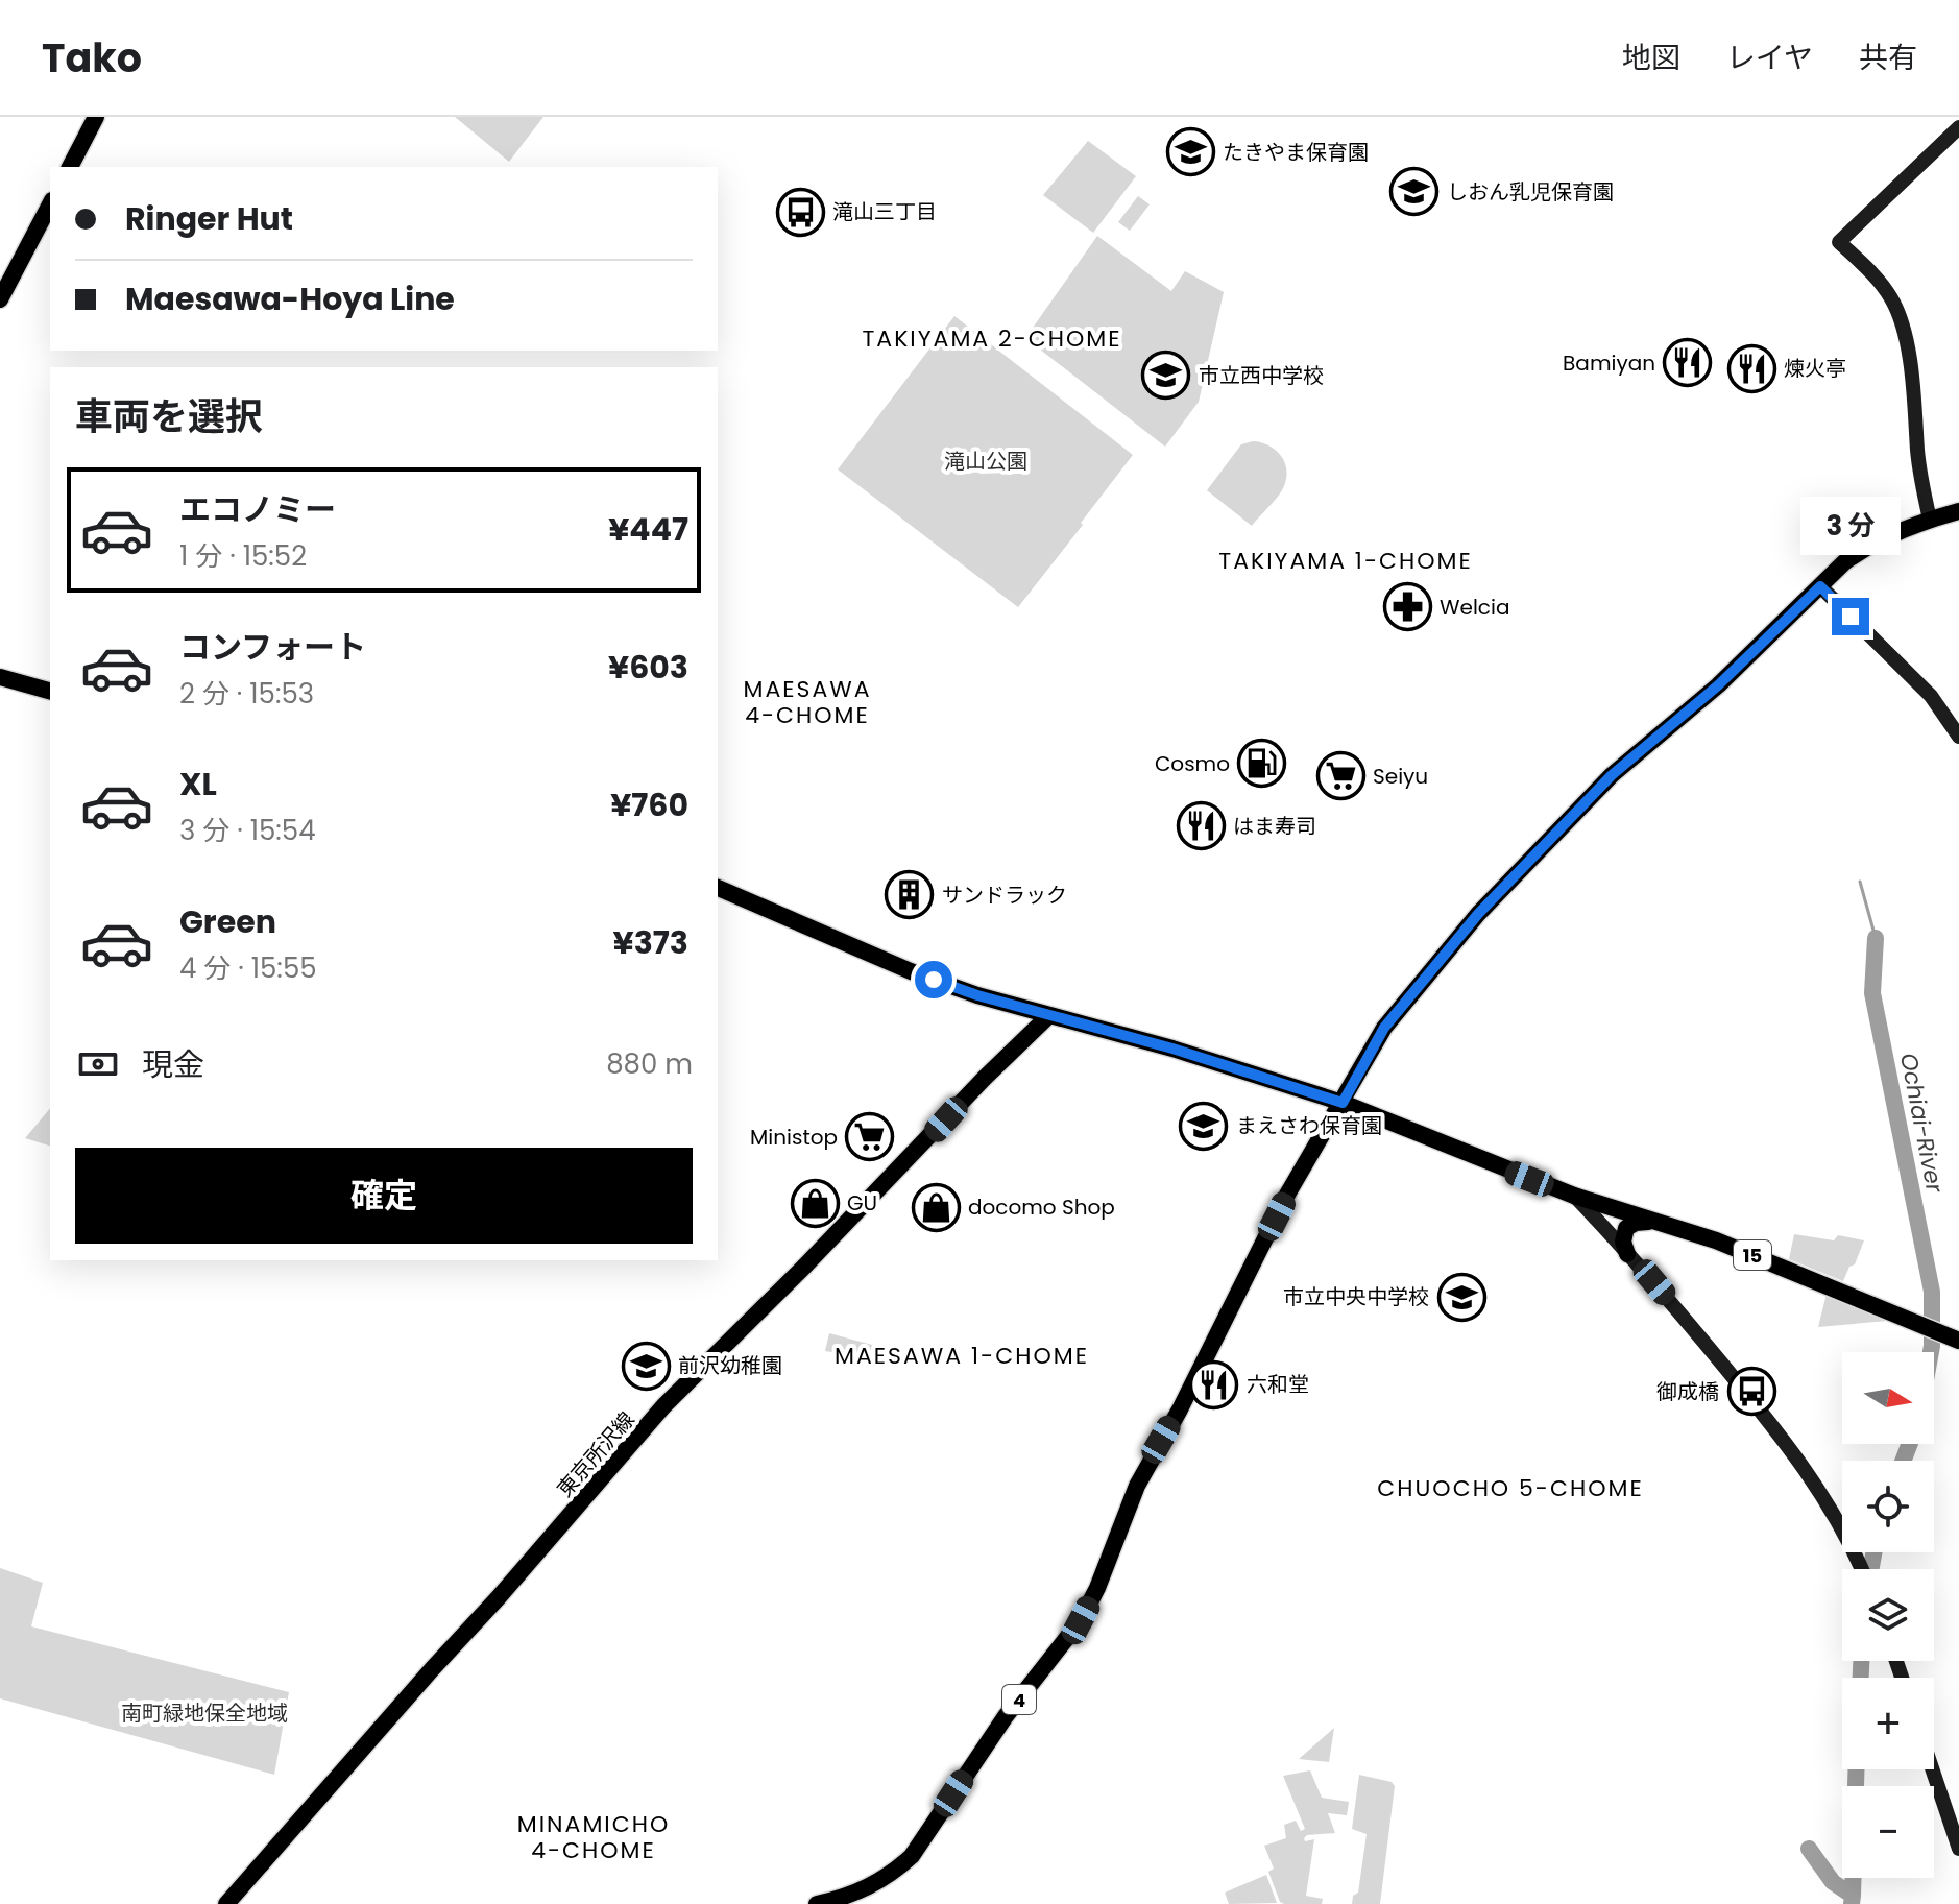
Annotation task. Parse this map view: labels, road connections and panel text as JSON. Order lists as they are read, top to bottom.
{
  "streets": {
    "main road": ["15", "東京所沢線", "4"]
  },
  "crossings": [
    ["15", "東京所沢線"],
    ["15", "4"]
  ],
  "districts": [
    "TAKIYAMA 2-CHOME",
    "TAKIYAMA 1-CHOME",
    "MAESAWA 4-CHOME",
    "MAESAWA 1-CHOME",
    "CHUOCHO 5-CHOME",
    "MINAMICHO 4-CHOME"
  ],
  "water": ["Ochiai-River"],
  "parks": ["滝山公園", "南町緑地保全地域"],
  "places": {
    "school or university": [
      "たきやま保育園",
      "しおん乳児保育園",
      "市立西中学校",
      "まえさわ保育園",
      "市立中央中学校",
      "前沢幼稚園"
    ],
    "bus stop": ["滝山三丁目", "御成橋"],
    "restaurant": [
      "Bamiyan",
      "煉火亭",
      "はま寿司",
      "六和堂"
    ],
    "pharmacy": ["Welcia"],
    "fuel station": ["Cosmo"],
    "supermarket": ["Seiyu", "Ministop"],
    "building": ["サンドラック"],
    "shop": ["GU", "docomo Shop"]
  },
  "north": "right",
  "page": {
    "header": "Tako",
    "nav": ["地図", "レイヤ", "共有"],
    "banner": ["Ringer Hut", "Maesawa-Hoya Line"],
    "heading": "車両を選択",
    "list": [
      {
        "name": "エコノミー",
        "note": "1 分 · 15:52",
        "value": "¥447"
      },
      {
        "name": "コンフォート",
        "note": "2 分 · 15:53",
        "value": "¥603"
      },
      {
        "name": "XL",
        "note": "3 分 · 15:54",
        "value": "¥760"
      },
      {
        "name": "Green",
        "note": "4 分 · 15:55",
        "value": "¥373"
      }
    ],
    "bubble": "3 分",
    "pay": ["現金", "880 m"],
    "buttons": "確定",
    "map_buttons": ["+", "−"]
  }
}
